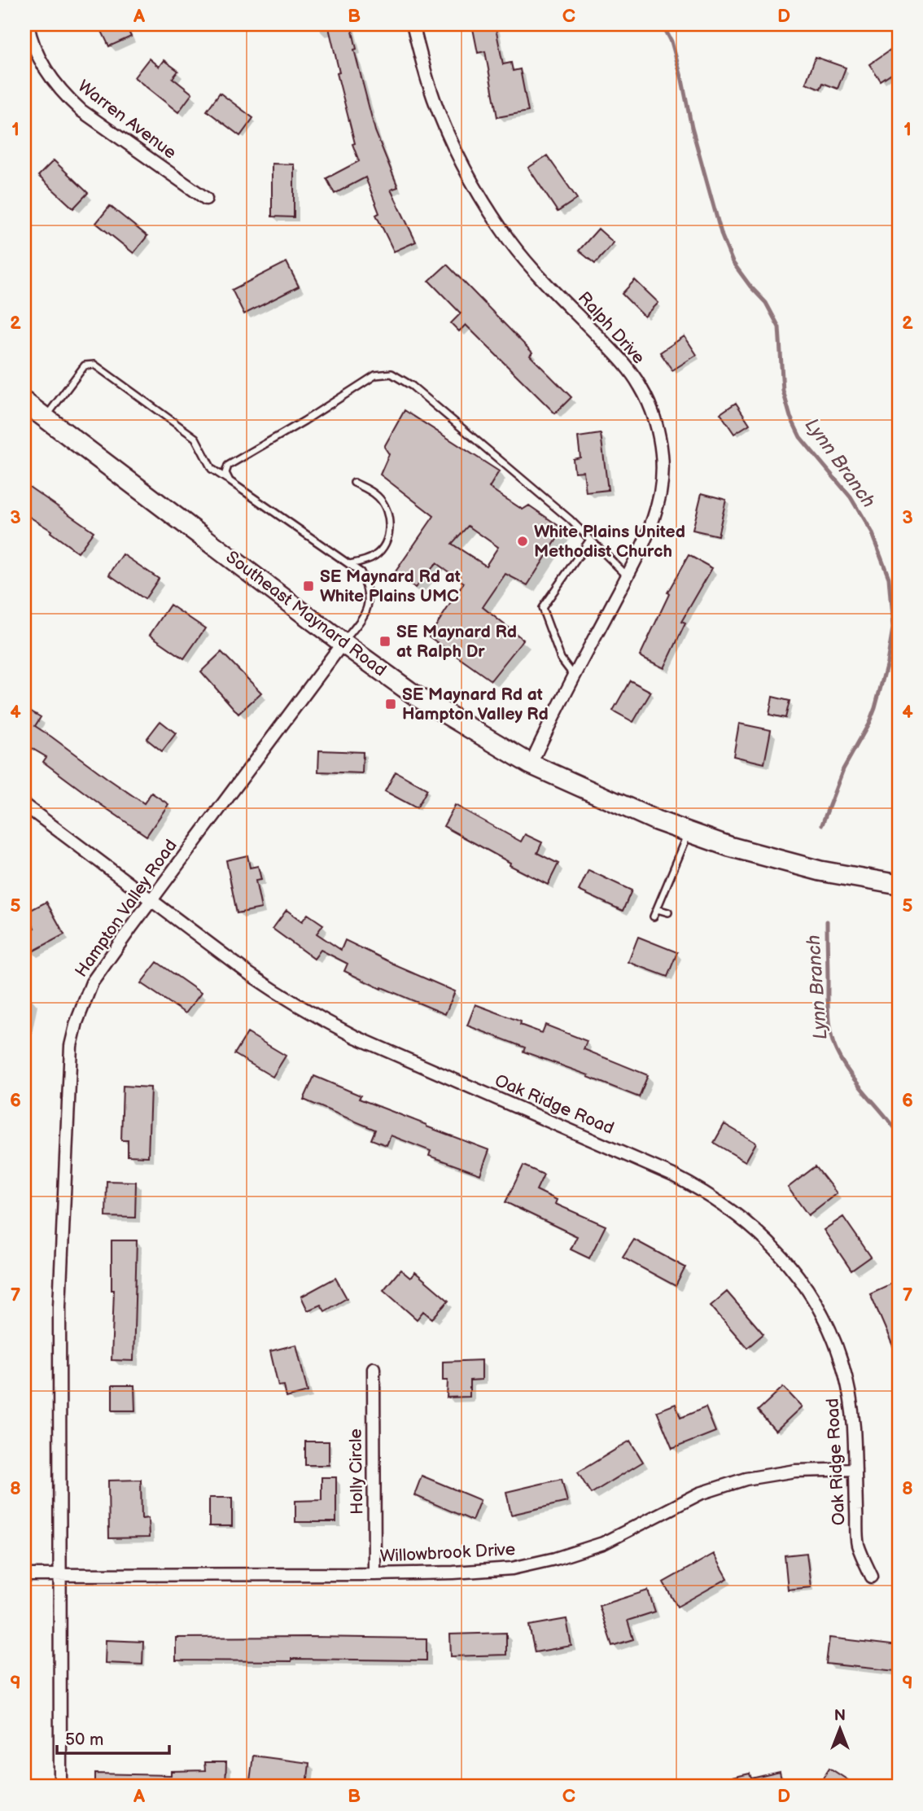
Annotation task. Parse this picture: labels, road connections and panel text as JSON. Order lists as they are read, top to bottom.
{
  "streets": {
    "main road": ["Southeast Maynard Road"],
    "street": [
      "Warren Avenue",
      "Ralph Drive",
      "Hampton Valley Road",
      "Oak Ridge Road",
      "Holly Circle",
      "Willowbrook Drive"
    ]
  },
  "crossings": [
    ["Ralph Drive", "Southeast Maynard Road"],
    ["Southeast Maynard Road", "Hampton Valley Road"],
    ["Hampton Valley Road", "Oak Ridge Road"],
    ["Hampton Valley Road", "Willowbrook Drive"],
    ["Oak Ridge Road", "Willowbrook Drive"],
    ["Holly Circle", "Willowbrook Drive"]
  ],
  "water": ["Lynn Branch"],
  "places": {
    "other": ["White Plains United Methodist Church"],
    "transit": ["SE Maynard Rd at White Plains UMC", "SE Maynard Rd at Ralph Dr", "SE Maynard Rd at Hampton Valley Rd"]
  },
  "scale_bar": "50 m",
  "north": "top",
  "grid": {
    "columns": [
      "A",
      "B",
      "C",
      "D"
    ],
    "rows": [
      "1",
      "2",
      "3",
      "4",
      "5",
      "6",
      "7",
      "8",
      "9"
    ]
  }
}
